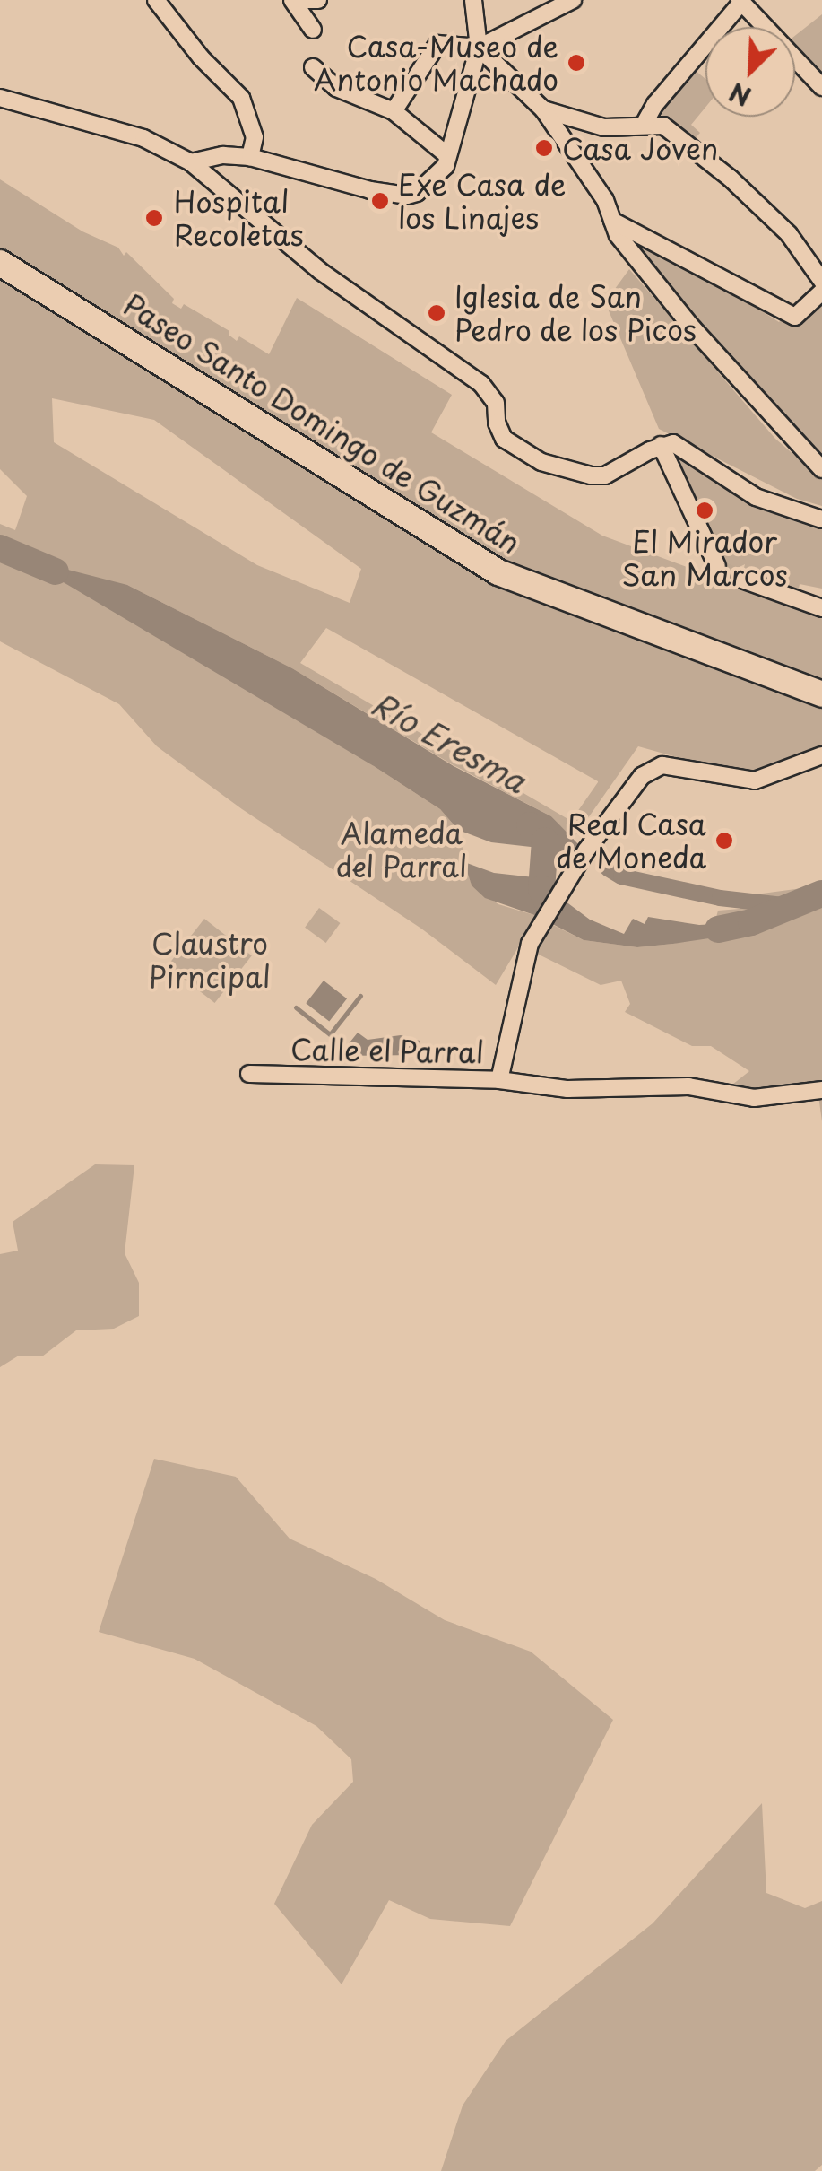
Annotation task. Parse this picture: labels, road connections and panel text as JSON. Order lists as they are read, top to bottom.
{
  "streets": {
    "main road": ["Paseo Santo Domingo de Guzmán"],
    "street": ["Calle el Parral"]
  },
  "water": ["Río Eresma"],
  "parks": ["Alameda del Parral", "Claustro Pirncipal"],
  "places": [
    "Casa-Museo de Antonio Machado",
    "Casa Joven",
    "Exe Casa de los Linajes",
    "Hospital Recoletas",
    "Iglesia de San Pedro de los Picos",
    "El Mirador San Marcos",
    "Real Casa de Moneda"
  ],
  "north": "bottom left"
}
